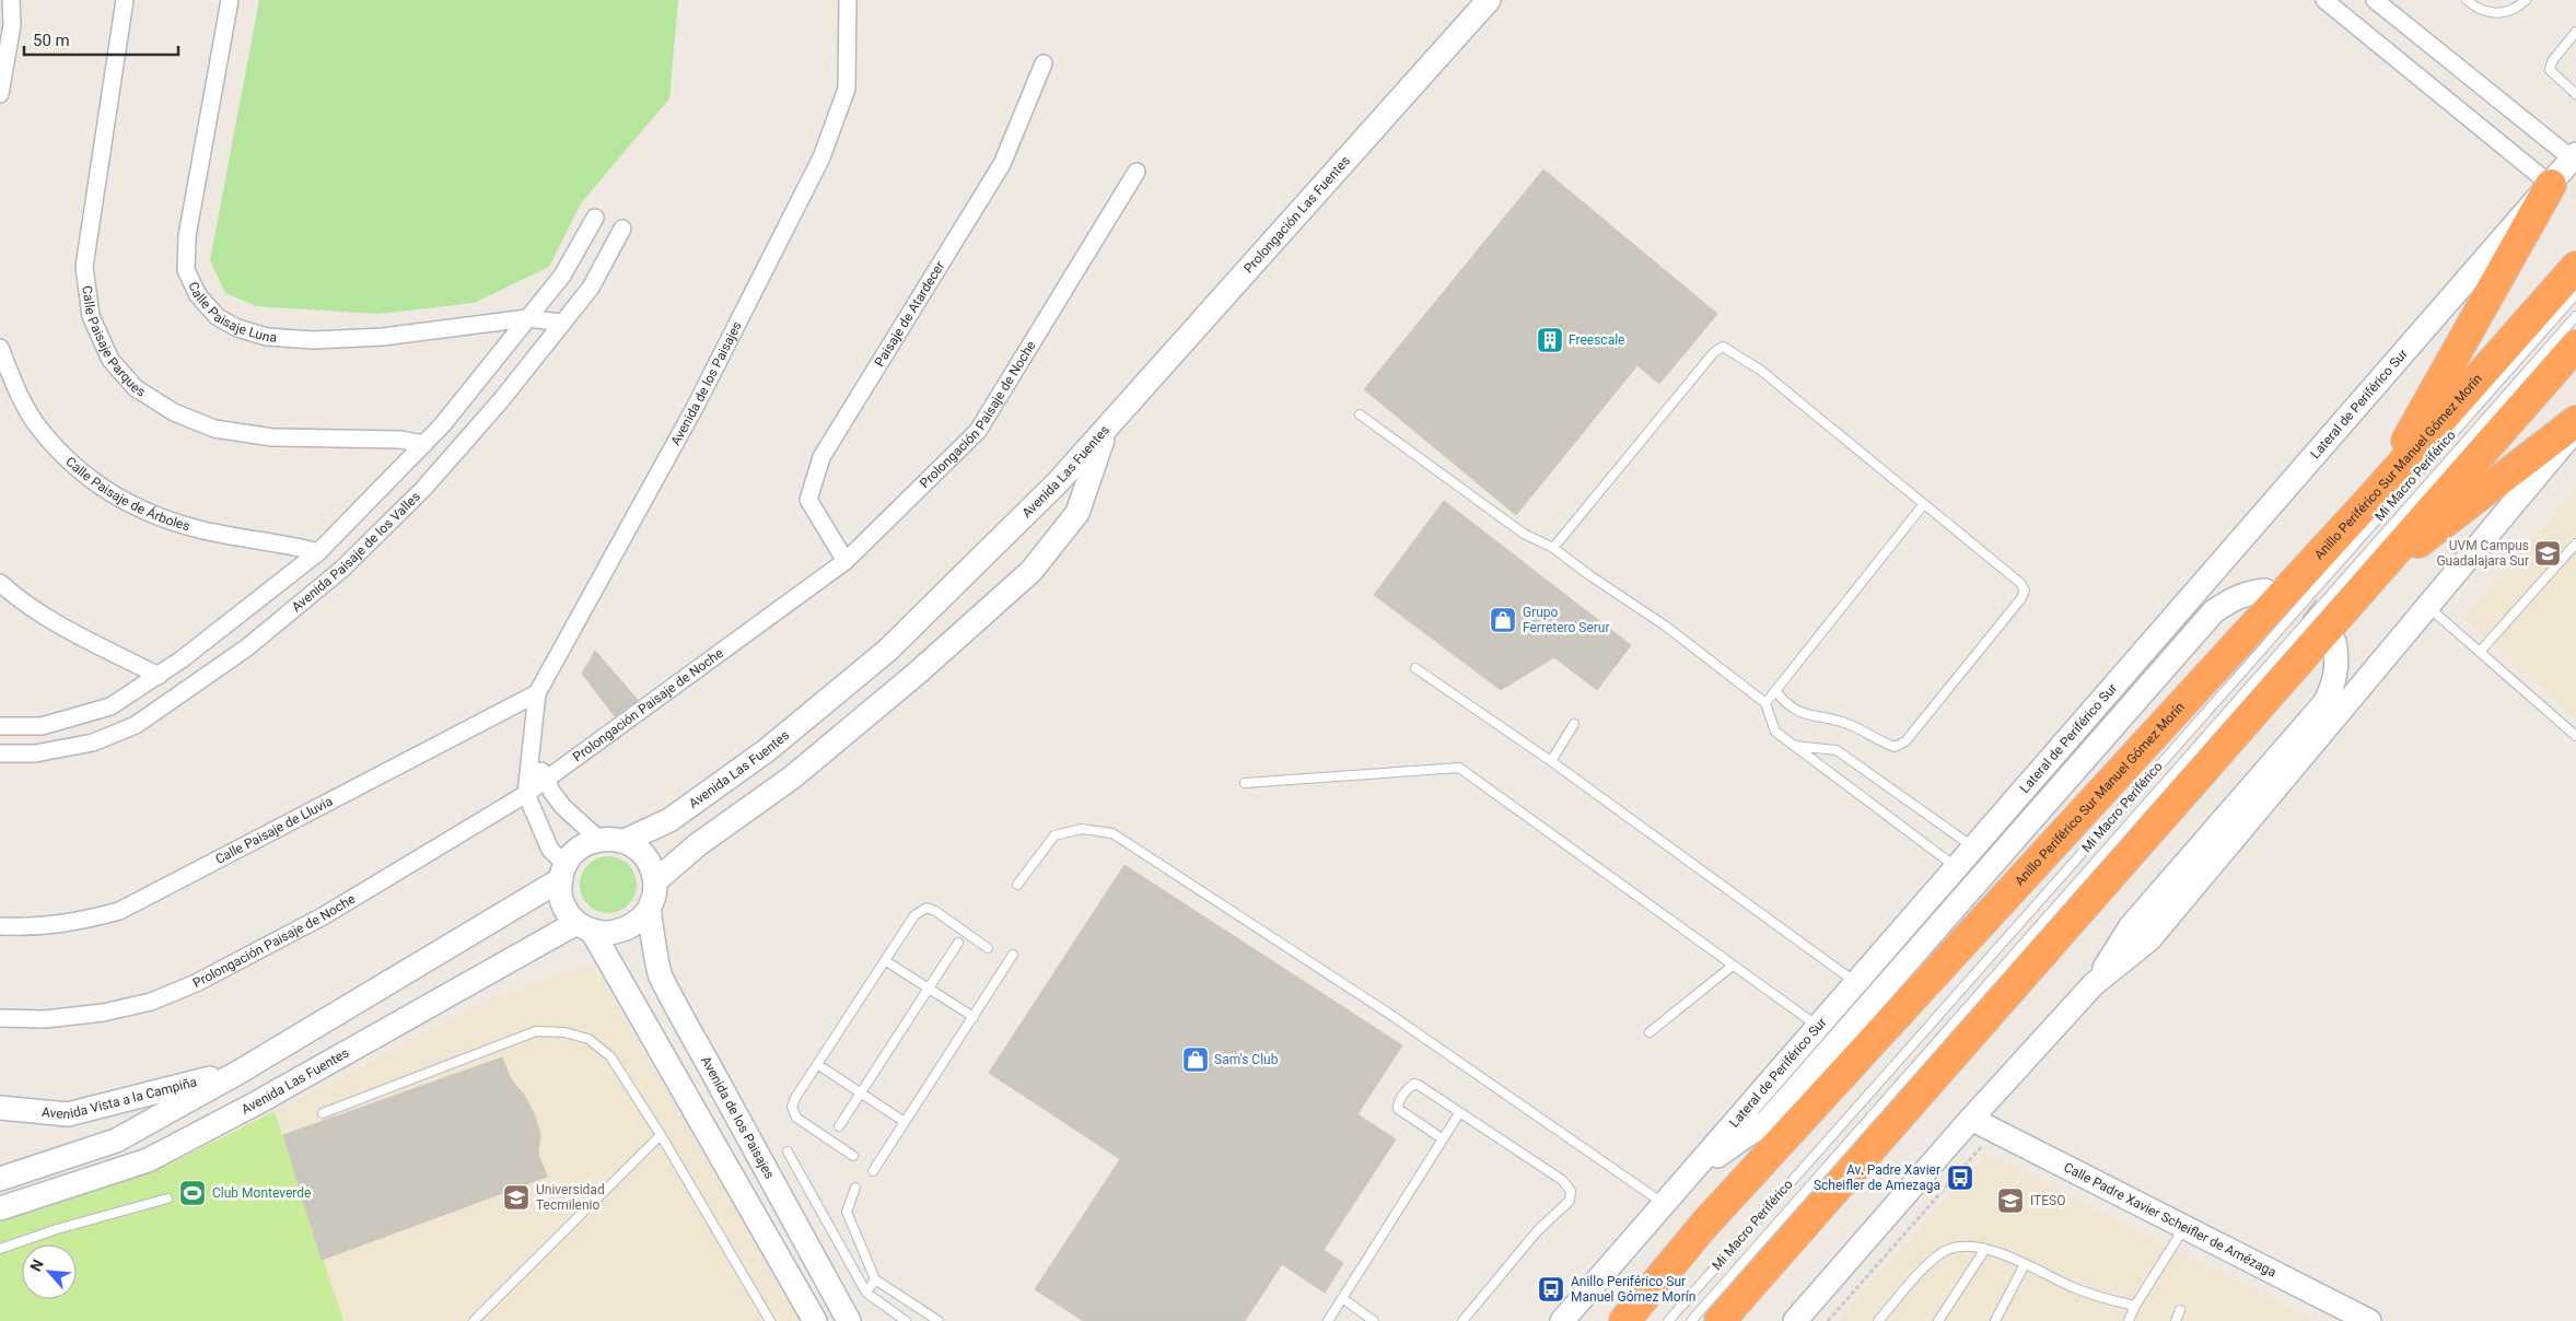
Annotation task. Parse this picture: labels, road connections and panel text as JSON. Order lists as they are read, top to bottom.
{
  "streets": {
    "highway": ["Anillo Periférico Sur Manuel Gómez Morín"],
    "street": [
      "Prolongación Las Fuentes",
      "Calle Paisaje Luna",
      "Paisaje de Atardecer",
      "Calle Paisaje Parques",
      "Avenida de los Paisajes",
      "Lateral de Periférico Sur",
      "Prolongación Paisaje de Noche",
      "Avenida Las Fuentes",
      "Calle Paisaje de Árboles",
      "Avenida Paisaje de los Valles",
      "Calle Paisaje de Lluvia",
      "Avenida Vista a la Campiña",
      "Calle Padre Xavier Scheifler de Amézaga"
    ],
    "lane": ["Mi Macro Periférico"]
  },
  "crossings": [
    ["Prolongación Las Fuentes", "Avenida Las Fuentes"],
    ["Calle Paisaje Luna", "Avenida Paisaje de los Valles"],
    ["Paisaje de Atardecer", "Prolongación Paisaje de Noche"],
    ["Calle Paisaje Parques", "Avenida Paisaje de los Valles"],
    ["Avenida de los Paisajes", "Prolongación Paisaje de Noche"],
    ["Avenida de los Paisajes", "Avenida Las Fuentes"],
    ["Avenida de los Paisajes", "Calle Paisaje de Lluvia"],
    ["Calle Paisaje de Árboles", "Avenida Paisaje de los Valles"]
  ],
  "places": {
    "building": ["Freescale"],
    "school or university": ["UVM Campus Guadalajara Sur", "Universidad Tecmilenio", "ITESO"],
    "shop": ["Grupo Ferretero Serur", "Sam's Club"],
    "bus stop": ["Av. Padre Xavier Scheifler de Amezaga", "Anillo Periférico Sur Manuel Gómez Morín"],
    "sports": ["Club Monteverde"]
  },
  "scale_bar": "50 m",
  "north": "top left"
}
